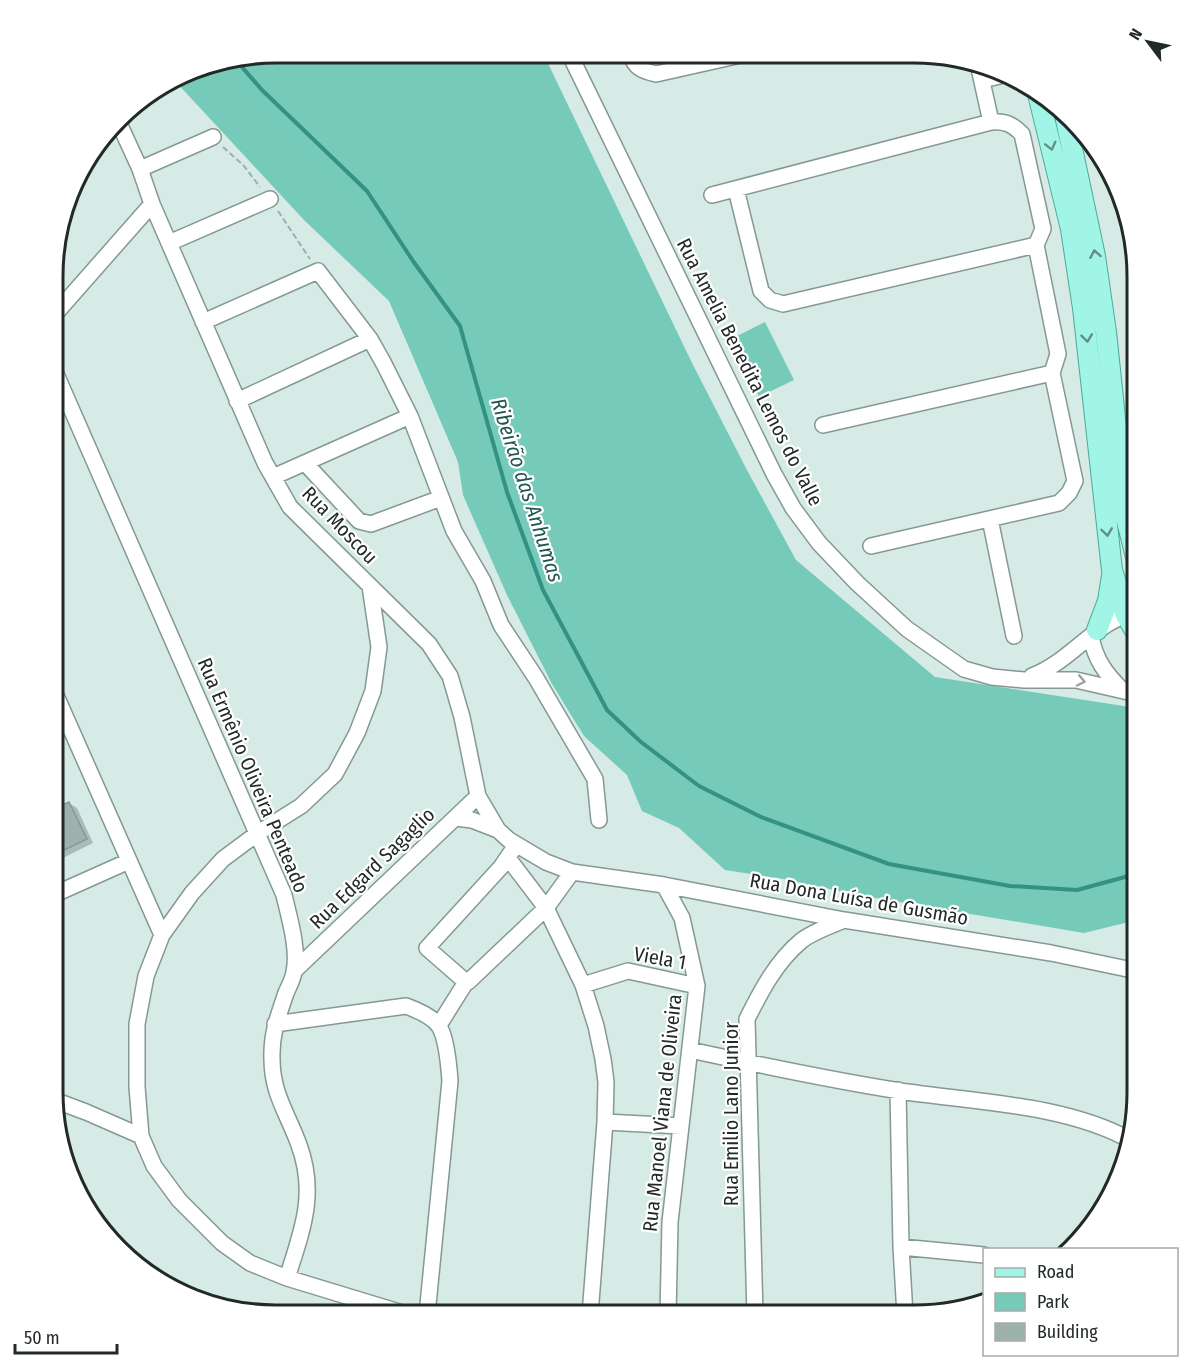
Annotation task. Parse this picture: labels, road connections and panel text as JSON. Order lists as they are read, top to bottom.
{
  "streets": {
    "street": [
      "Rua Amelia Benedita Lemos do Valle",
      "Rua Moscou",
      "Rua Ermênio Oliveira Penteado",
      "Rua Edgard Sagaglio",
      "Rua Dona Luísa de Gusmão",
      "Viela 1",
      "Rua Manoel Viana de Oliveira",
      "Rua Emilio Lano Junior"
    ]
  },
  "crossings": [
    ["Rua Moscou", "Rua Edgard Sagaglio"],
    ["Rua Moscou", "Rua Dona Luísa de Gusmão"],
    ["Rua Ermênio Oliveira Penteado", "Rua Edgard Sagaglio"],
    ["Rua Dona Luísa de Gusmão", "Rua Manoel Viana de Oliveira"],
    ["Rua Dona Luísa de Gusmão", "Rua Emilio Lano Junior"],
    ["Viela 1", "Rua Manoel Viana de Oliveira"]
  ],
  "water": ["Ribeirão das Anhumas"],
  "legend": ["Road", "Park", "Building"],
  "scale_bar": "50 m",
  "north": "top left"
}
